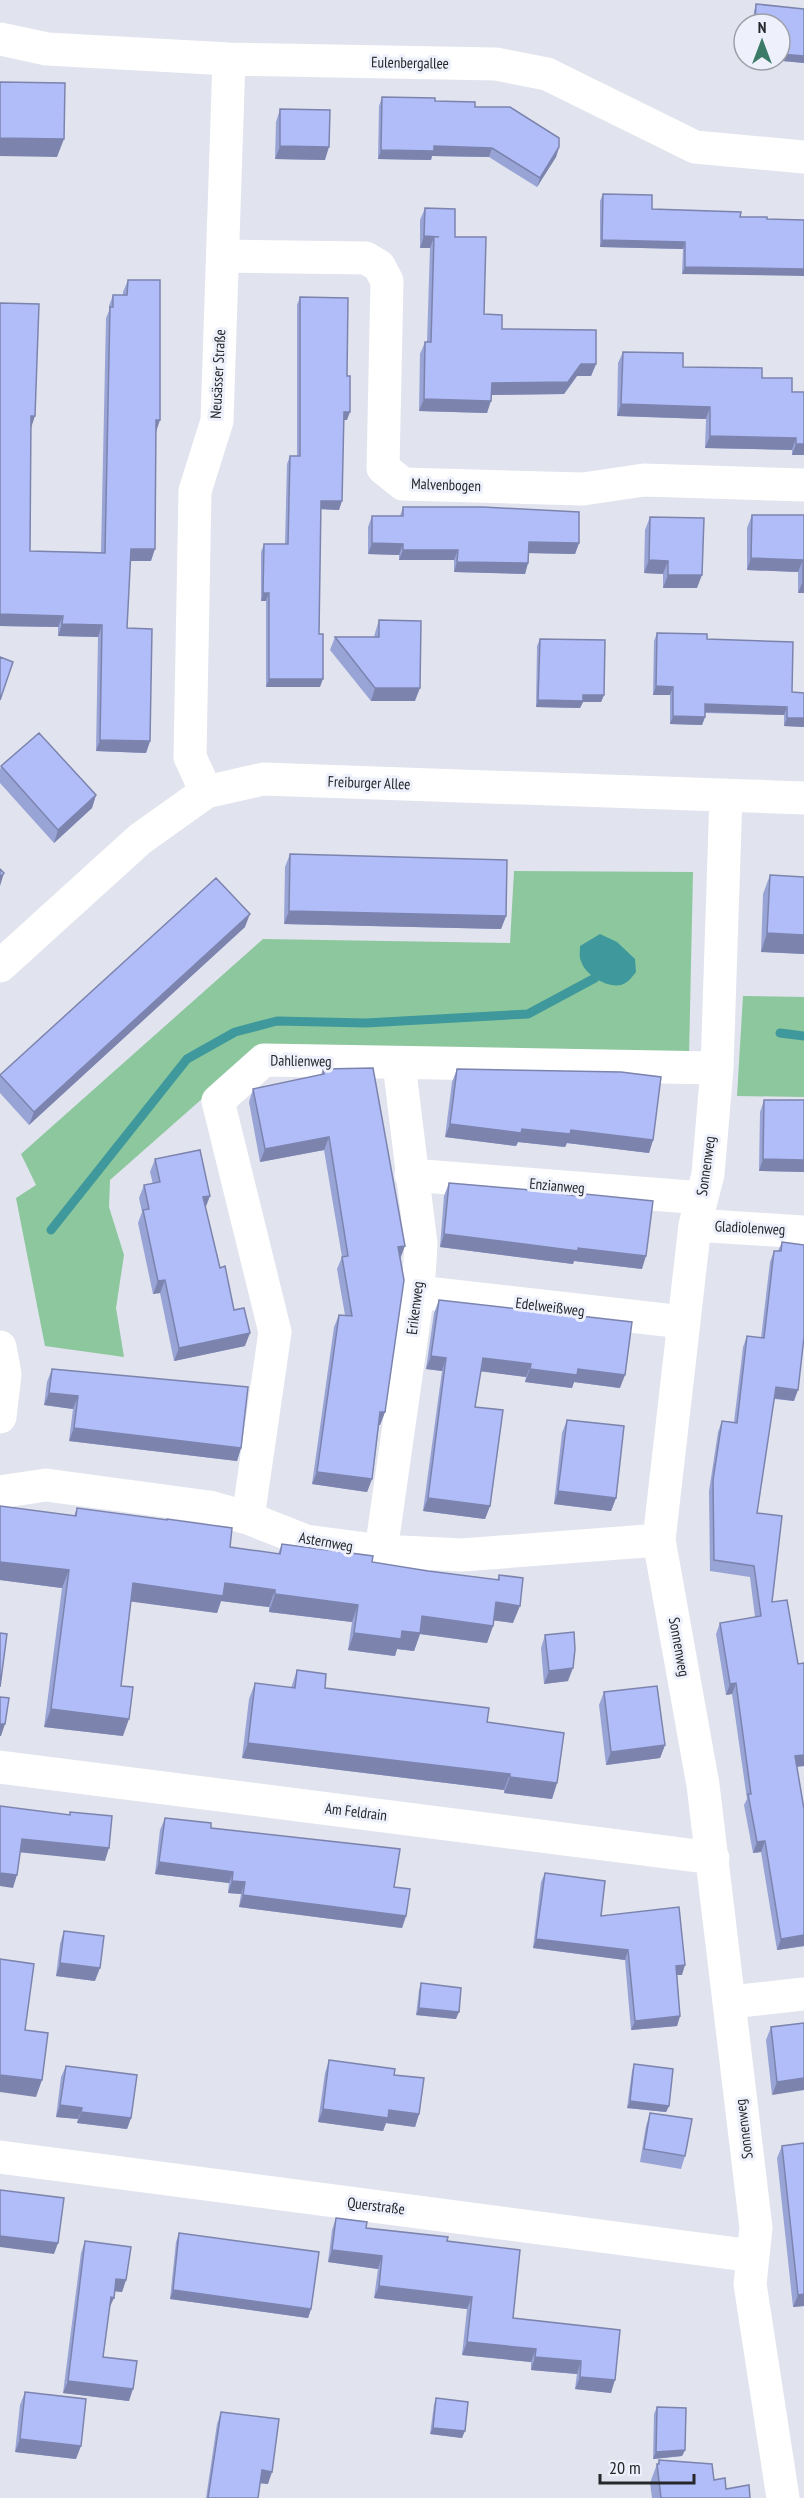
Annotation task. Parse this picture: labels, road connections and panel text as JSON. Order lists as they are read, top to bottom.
{
  "streets": {
    "street": [
      "Eulenbergallee",
      "Neusässer Straße",
      "Malvenbogen",
      "Freiburger Allee",
      "Dahlienweg",
      "Sonnenweg",
      "Enzianweg",
      "Gladiolenweg",
      "Edelweißweg",
      "Erikenweg",
      "Asternweg",
      "Am Feldrain",
      "Querstraße"
    ]
  },
  "crossings": [
    ["Eulenbergallee", "Neusässer Straße"],
    ["Neusässer Straße", "Malvenbogen"],
    ["Neusässer Straße", "Freiburger Allee"],
    ["Freiburger Allee", "Sonnenweg"],
    ["Dahlienweg", "Sonnenweg"],
    ["Dahlienweg", "Erikenweg"],
    ["Dahlienweg", "Asternweg"],
    ["Sonnenweg", "Enzianweg"],
    ["Sonnenweg", "Gladiolenweg"],
    ["Sonnenweg", "Edelweißweg"],
    ["Sonnenweg", "Asternweg"],
    ["Sonnenweg", "Am Feldrain"],
    ["Sonnenweg", "Querstraße"],
    ["Enzianweg", "Gladiolenweg"],
    ["Enzianweg", "Erikenweg"],
    ["Edelweißweg", "Erikenweg"],
    ["Erikenweg", "Asternweg"]
  ],
  "scale_bar": "20 m",
  "north": "top"
}
